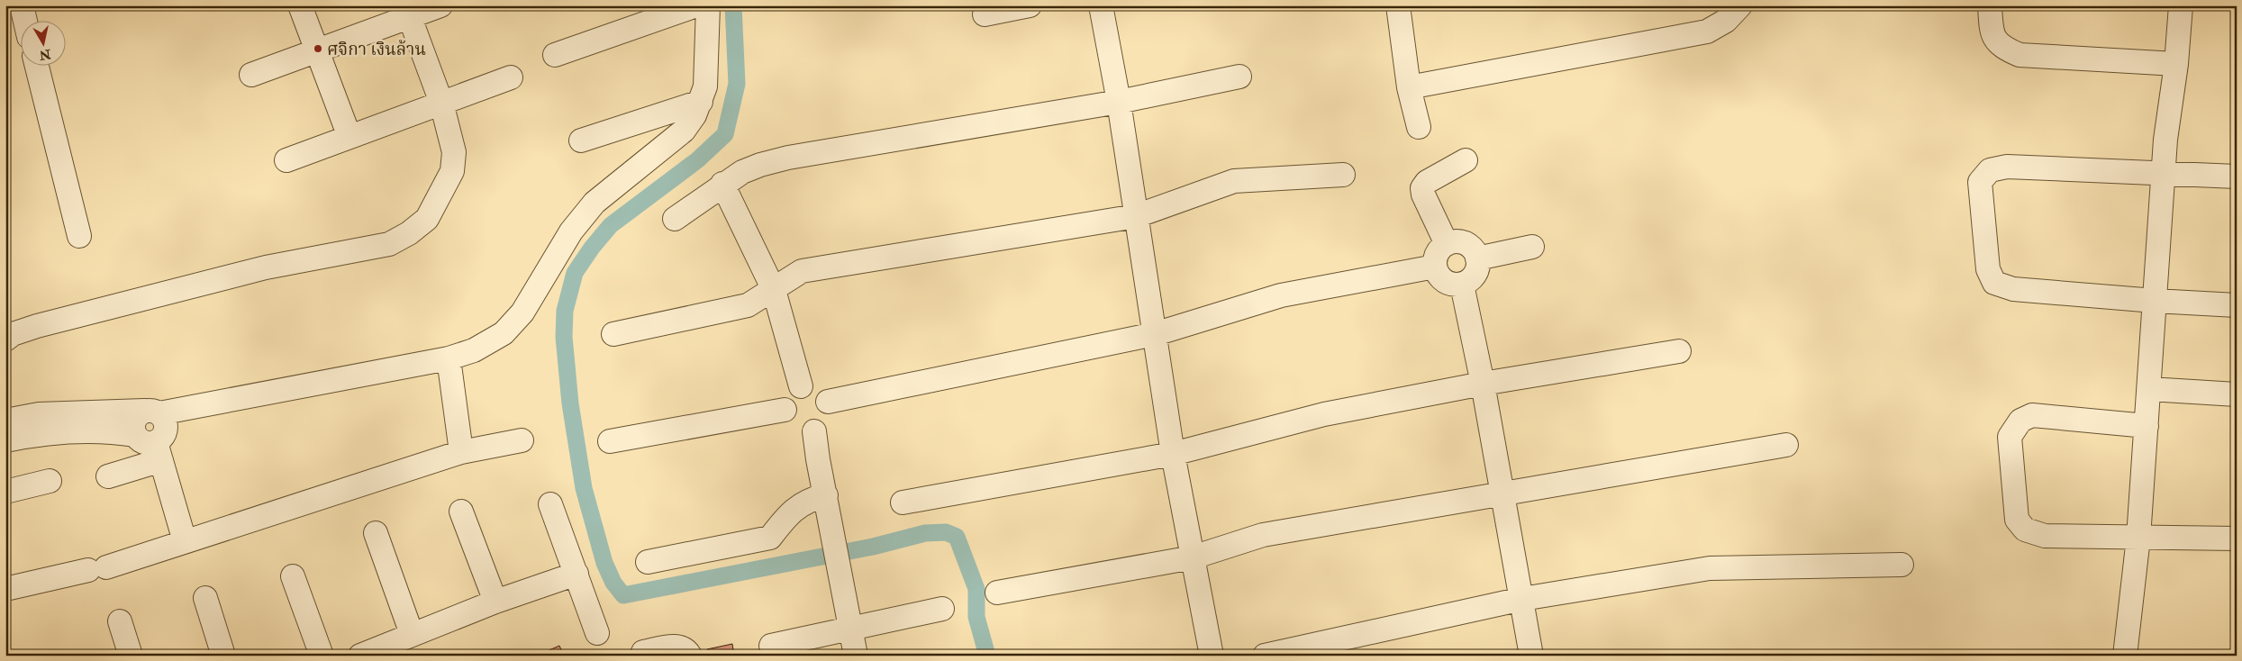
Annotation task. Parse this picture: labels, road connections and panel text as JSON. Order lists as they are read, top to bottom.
{
  "places": ["ศจิกา เงินล้าน"],
  "north": "bottom"
}
